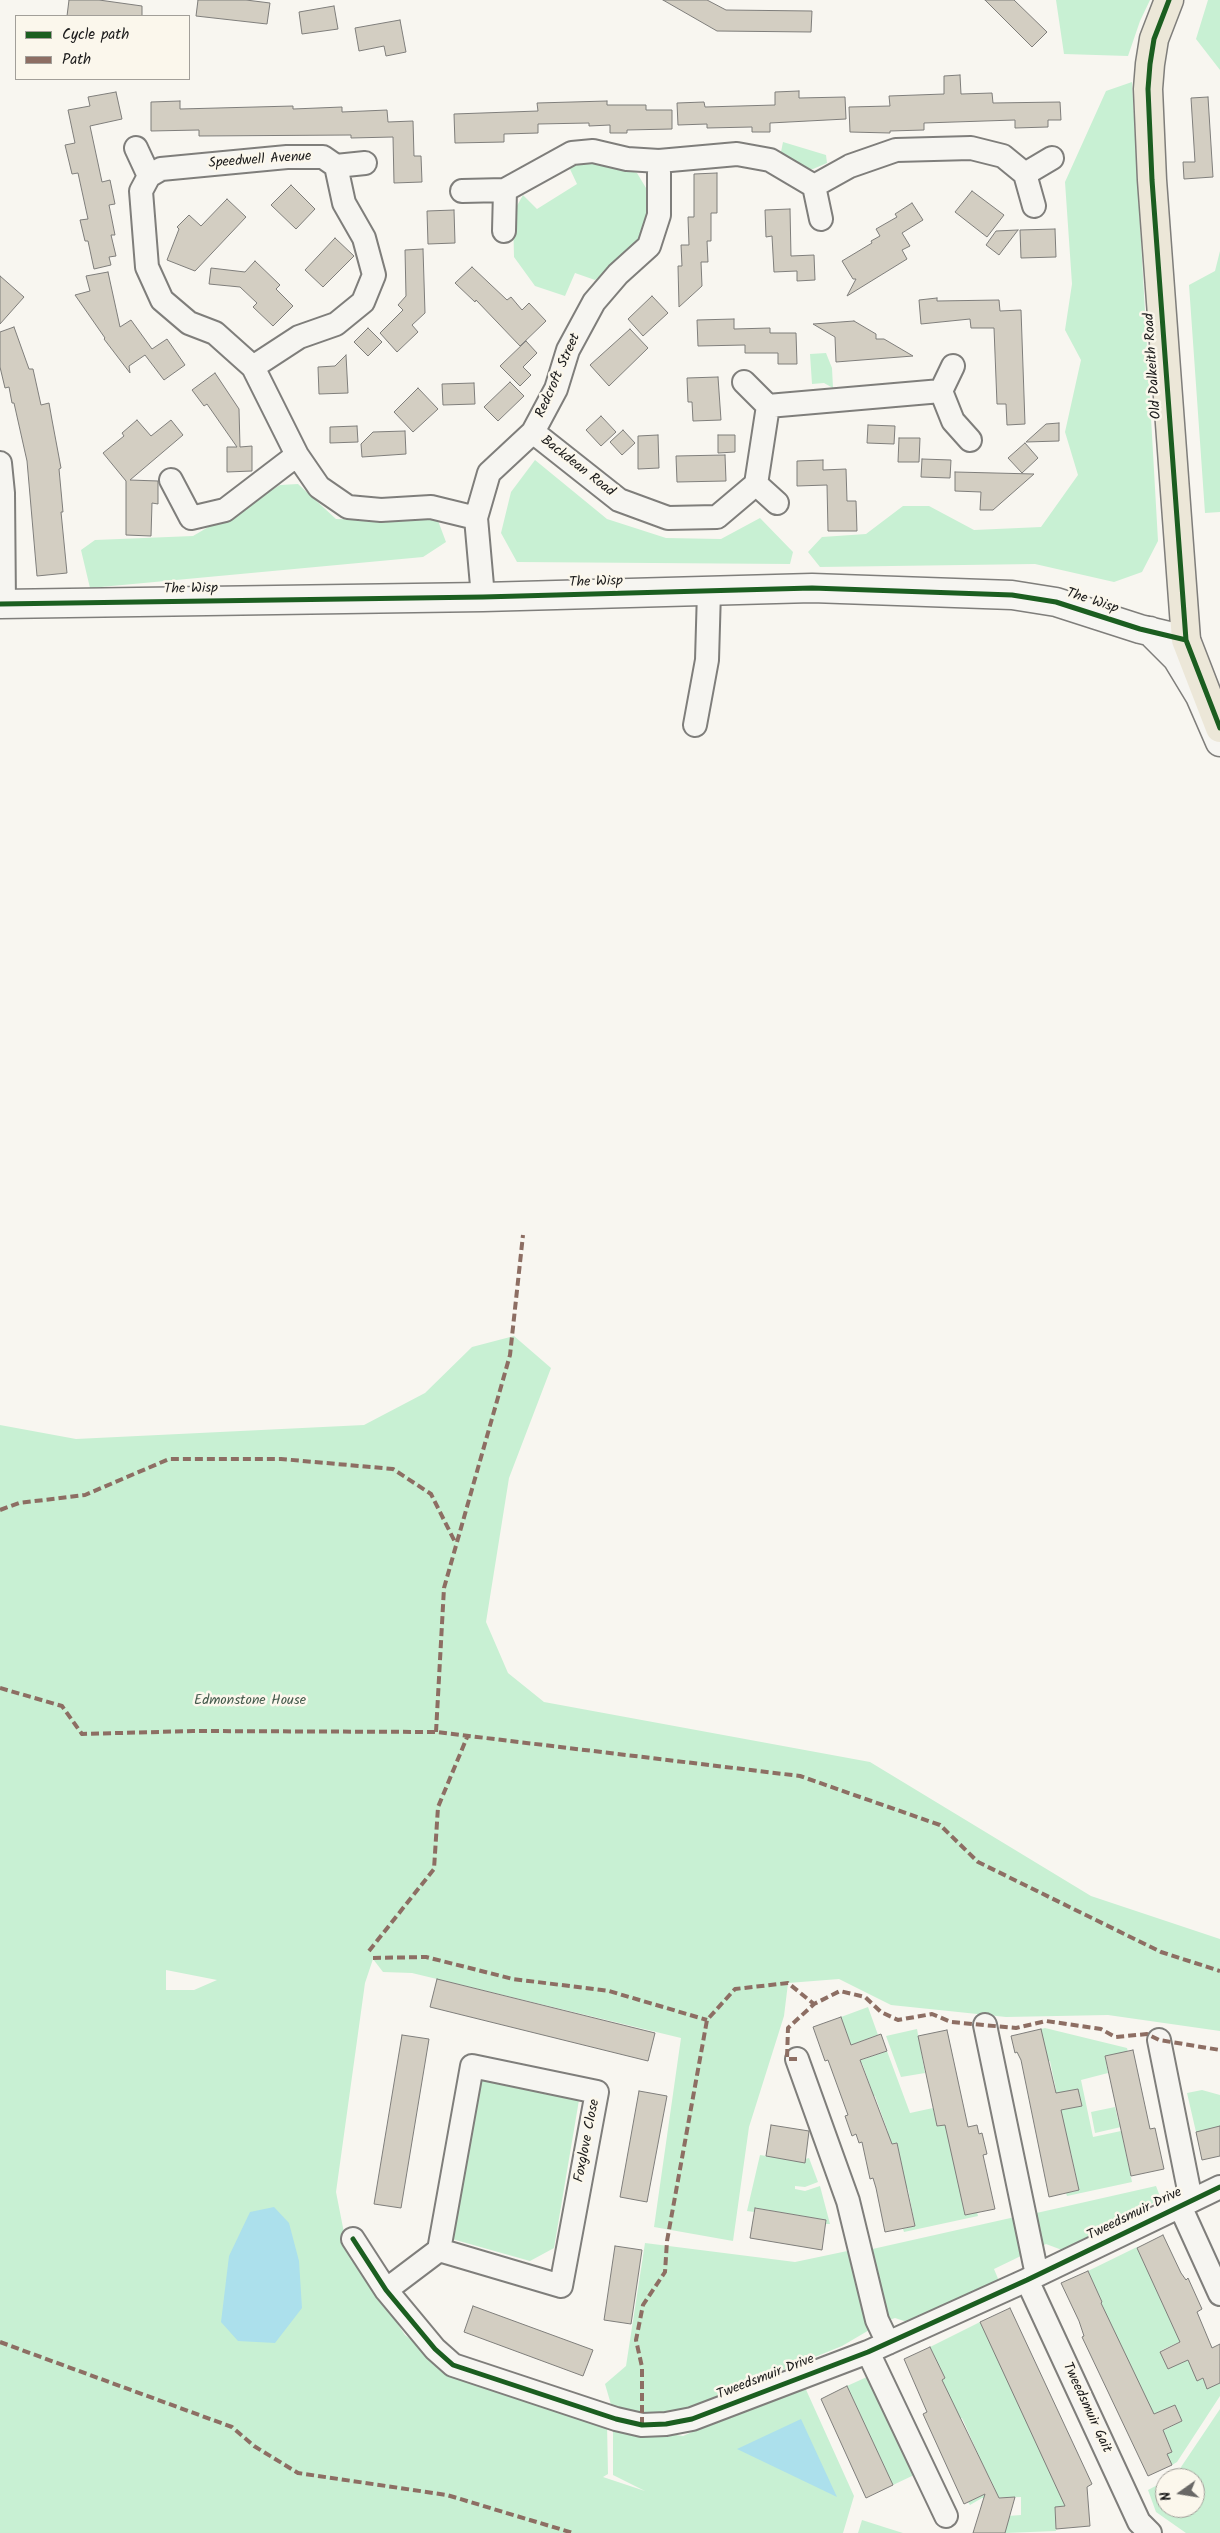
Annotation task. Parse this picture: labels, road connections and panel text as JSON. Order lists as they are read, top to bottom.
{
  "streets": {
    "main road": ["Old Dalkeith Road"],
    "street": [
      "Speedwell Avenue",
      "Redcroft Street",
      "Backdean Road",
      "The Wisp",
      "Foxglove Close",
      "Tweedsmuir Drive",
      "Tweedsmuir Gait"
    ]
  },
  "crossings": [
    ["Old Dalkeith Road", "The Wisp"],
    ["Redcroft Street", "Backdean Road"],
    ["Redcroft Street", "The Wisp"],
    ["Tweedsmuir Drive", "Tweedsmuir Gait"]
  ],
  "parks": ["Edmonstone House"],
  "legend": ["Cycle path", "Path"],
  "north": "left"
}
